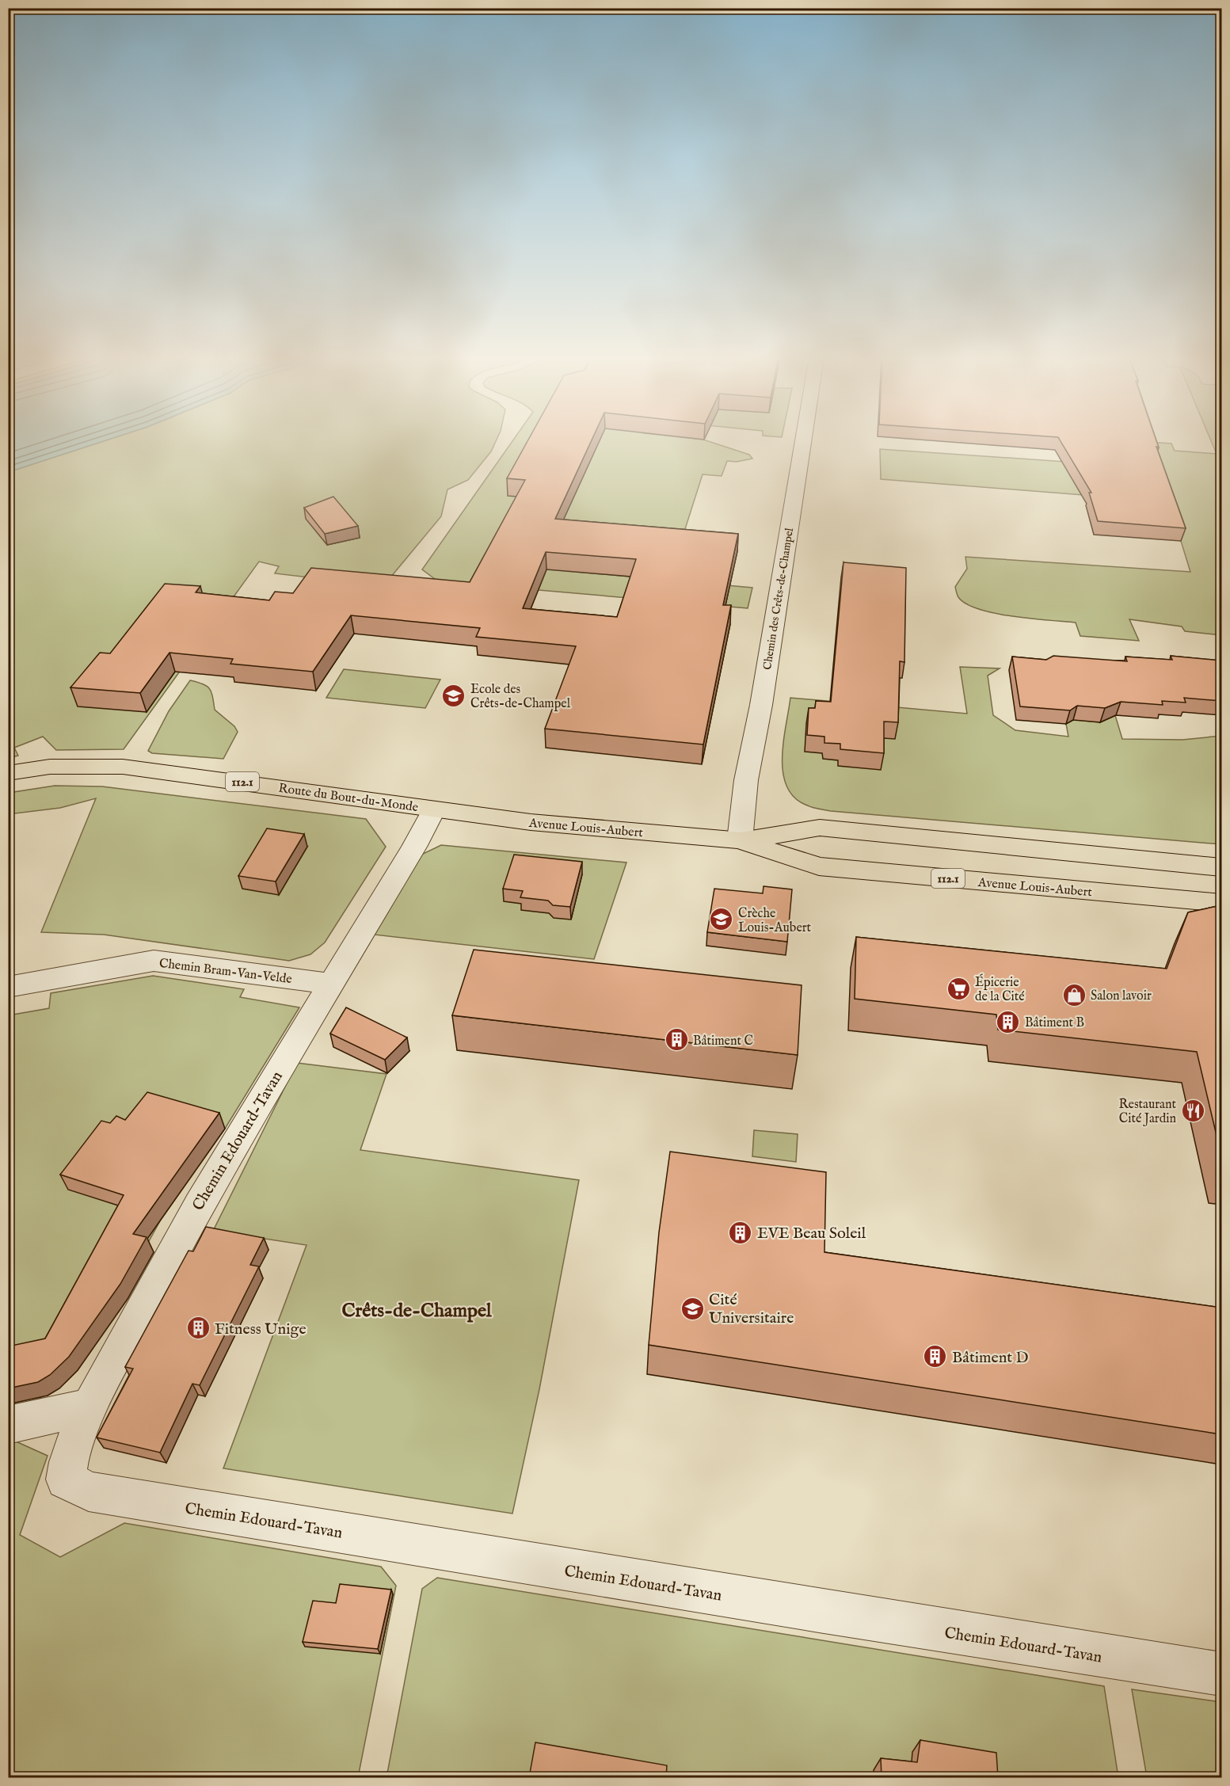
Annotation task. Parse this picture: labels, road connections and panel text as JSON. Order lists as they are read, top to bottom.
{
  "streets": {
    "main road": ["112.1", "Route du Bout-du-Monde", "Avenue Louis-Aubert"],
    "street": ["Chemin des Crêts-de-Champel", "Chemin Bram-Van-Velde", "Chemin Edouard-Tavan"]
  },
  "crossings": [
    ["Chemin des Crêts-de-Champel", "Avenue Louis-Aubert"],
    ["Route du Bout-du-Monde", "Avenue Louis-Aubert"],
    ["Route du Bout-du-Monde", "Chemin Edouard-Tavan"],
    ["Avenue Louis-Aubert", "Chemin Edouard-Tavan"],
    ["Chemin Bram-Van-Velde", "Chemin Edouard-Tavan"]
  ],
  "districts": ["Crêts-de-Champel"],
  "places": {
    "school or university": ["Ecole des Crêts-de-Champel", "Crèche Louis-Aubert", "Cité Universitaire"],
    "supermarket": ["Épicerie de la Cité"],
    "shop": ["Salon lavoir"],
    "building": [
      "Bâtiment B",
      "Bâtiment C",
      "EVE Beau Soleil",
      "Fitness Unige",
      "Bâtiment D"
    ],
    "restaurant": ["Restaurant Cité Jardin"]
  }
}
